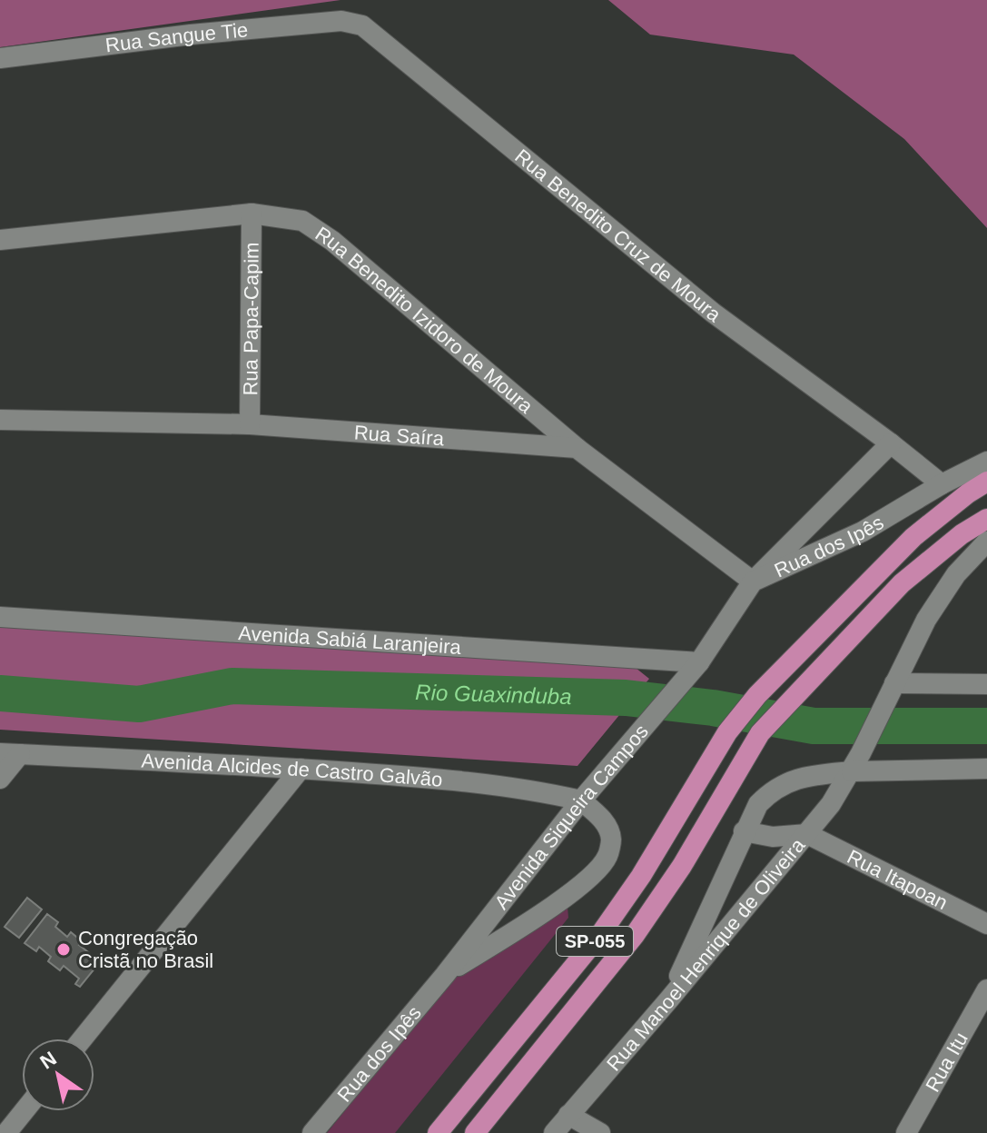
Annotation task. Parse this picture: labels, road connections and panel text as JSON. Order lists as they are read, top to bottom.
{
  "streets": {
    "main road": ["SP-055"],
    "street": [
      "Rua Sangue Tie",
      "Rua Benedito Cruz de Moura",
      "Rua Papa-Capim",
      "Rua Benedito Izidoro de Moura",
      "Rua Saíra",
      "Rua dos Ipês",
      "Avenida Sabiá Laranjeira",
      "Avenida Alcides de Castro Galvão",
      "Avenida Siqueira Campos",
      "Rua Itapoan",
      "Rua Manoel Henrique de Oliveira",
      "Rua Itu"
    ]
  },
  "crossings": [
    ["Rua Sangue Tie", "Rua Benedito Cruz de Moura"],
    ["Rua Benedito Cruz de Moura", "Rua dos Ipês"],
    ["Rua Papa-Capim", "Rua Benedito Izidoro de Moura"],
    ["Rua Papa-Capim", "Rua Saíra"],
    ["Rua Benedito Izidoro de Moura", "Rua Saíra"],
    ["Rua dos Ipês", "Avenida Sabiá Laranjeira"],
    ["Rua dos Ipês", "Avenida Siqueira Campos"],
    ["Avenida Sabiá Laranjeira", "Avenida Siqueira Campos"],
    ["Avenida Alcides de Castro Galvão", "Avenida Siqueira Campos"],
    ["Rua Itapoan", "Rua Manoel Henrique de Oliveira"]
  ],
  "water": ["Rio Guaxinduba"],
  "places": ["Congregação Cristã no Brasil"],
  "north": "top left"
}
